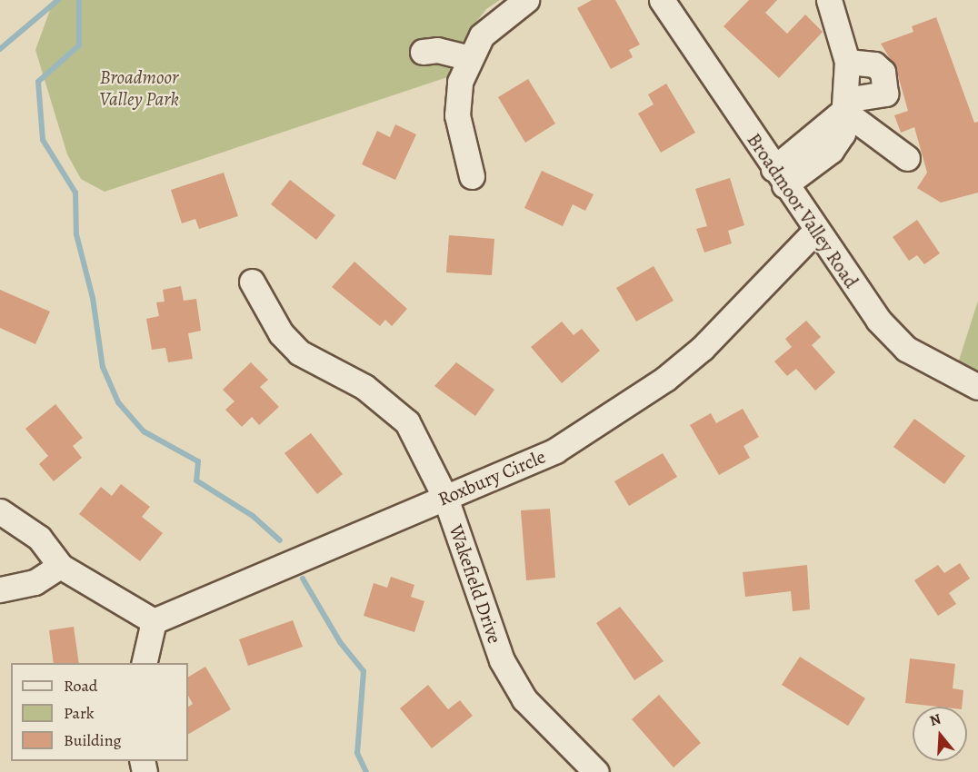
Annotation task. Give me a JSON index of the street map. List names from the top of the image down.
{
  "streets": {
    "street": ["Broadmoor Valley Road", "Roxbury Circle", "Wakefield Drive"]
  },
  "crossings": [
    ["Broadmoor Valley Road", "Roxbury Circle"],
    ["Roxbury Circle", "Wakefield Drive"]
  ],
  "parks": ["Broadmoor Valley Park"],
  "legend": ["Road", "Park", "Building"],
  "north": "top"
}
